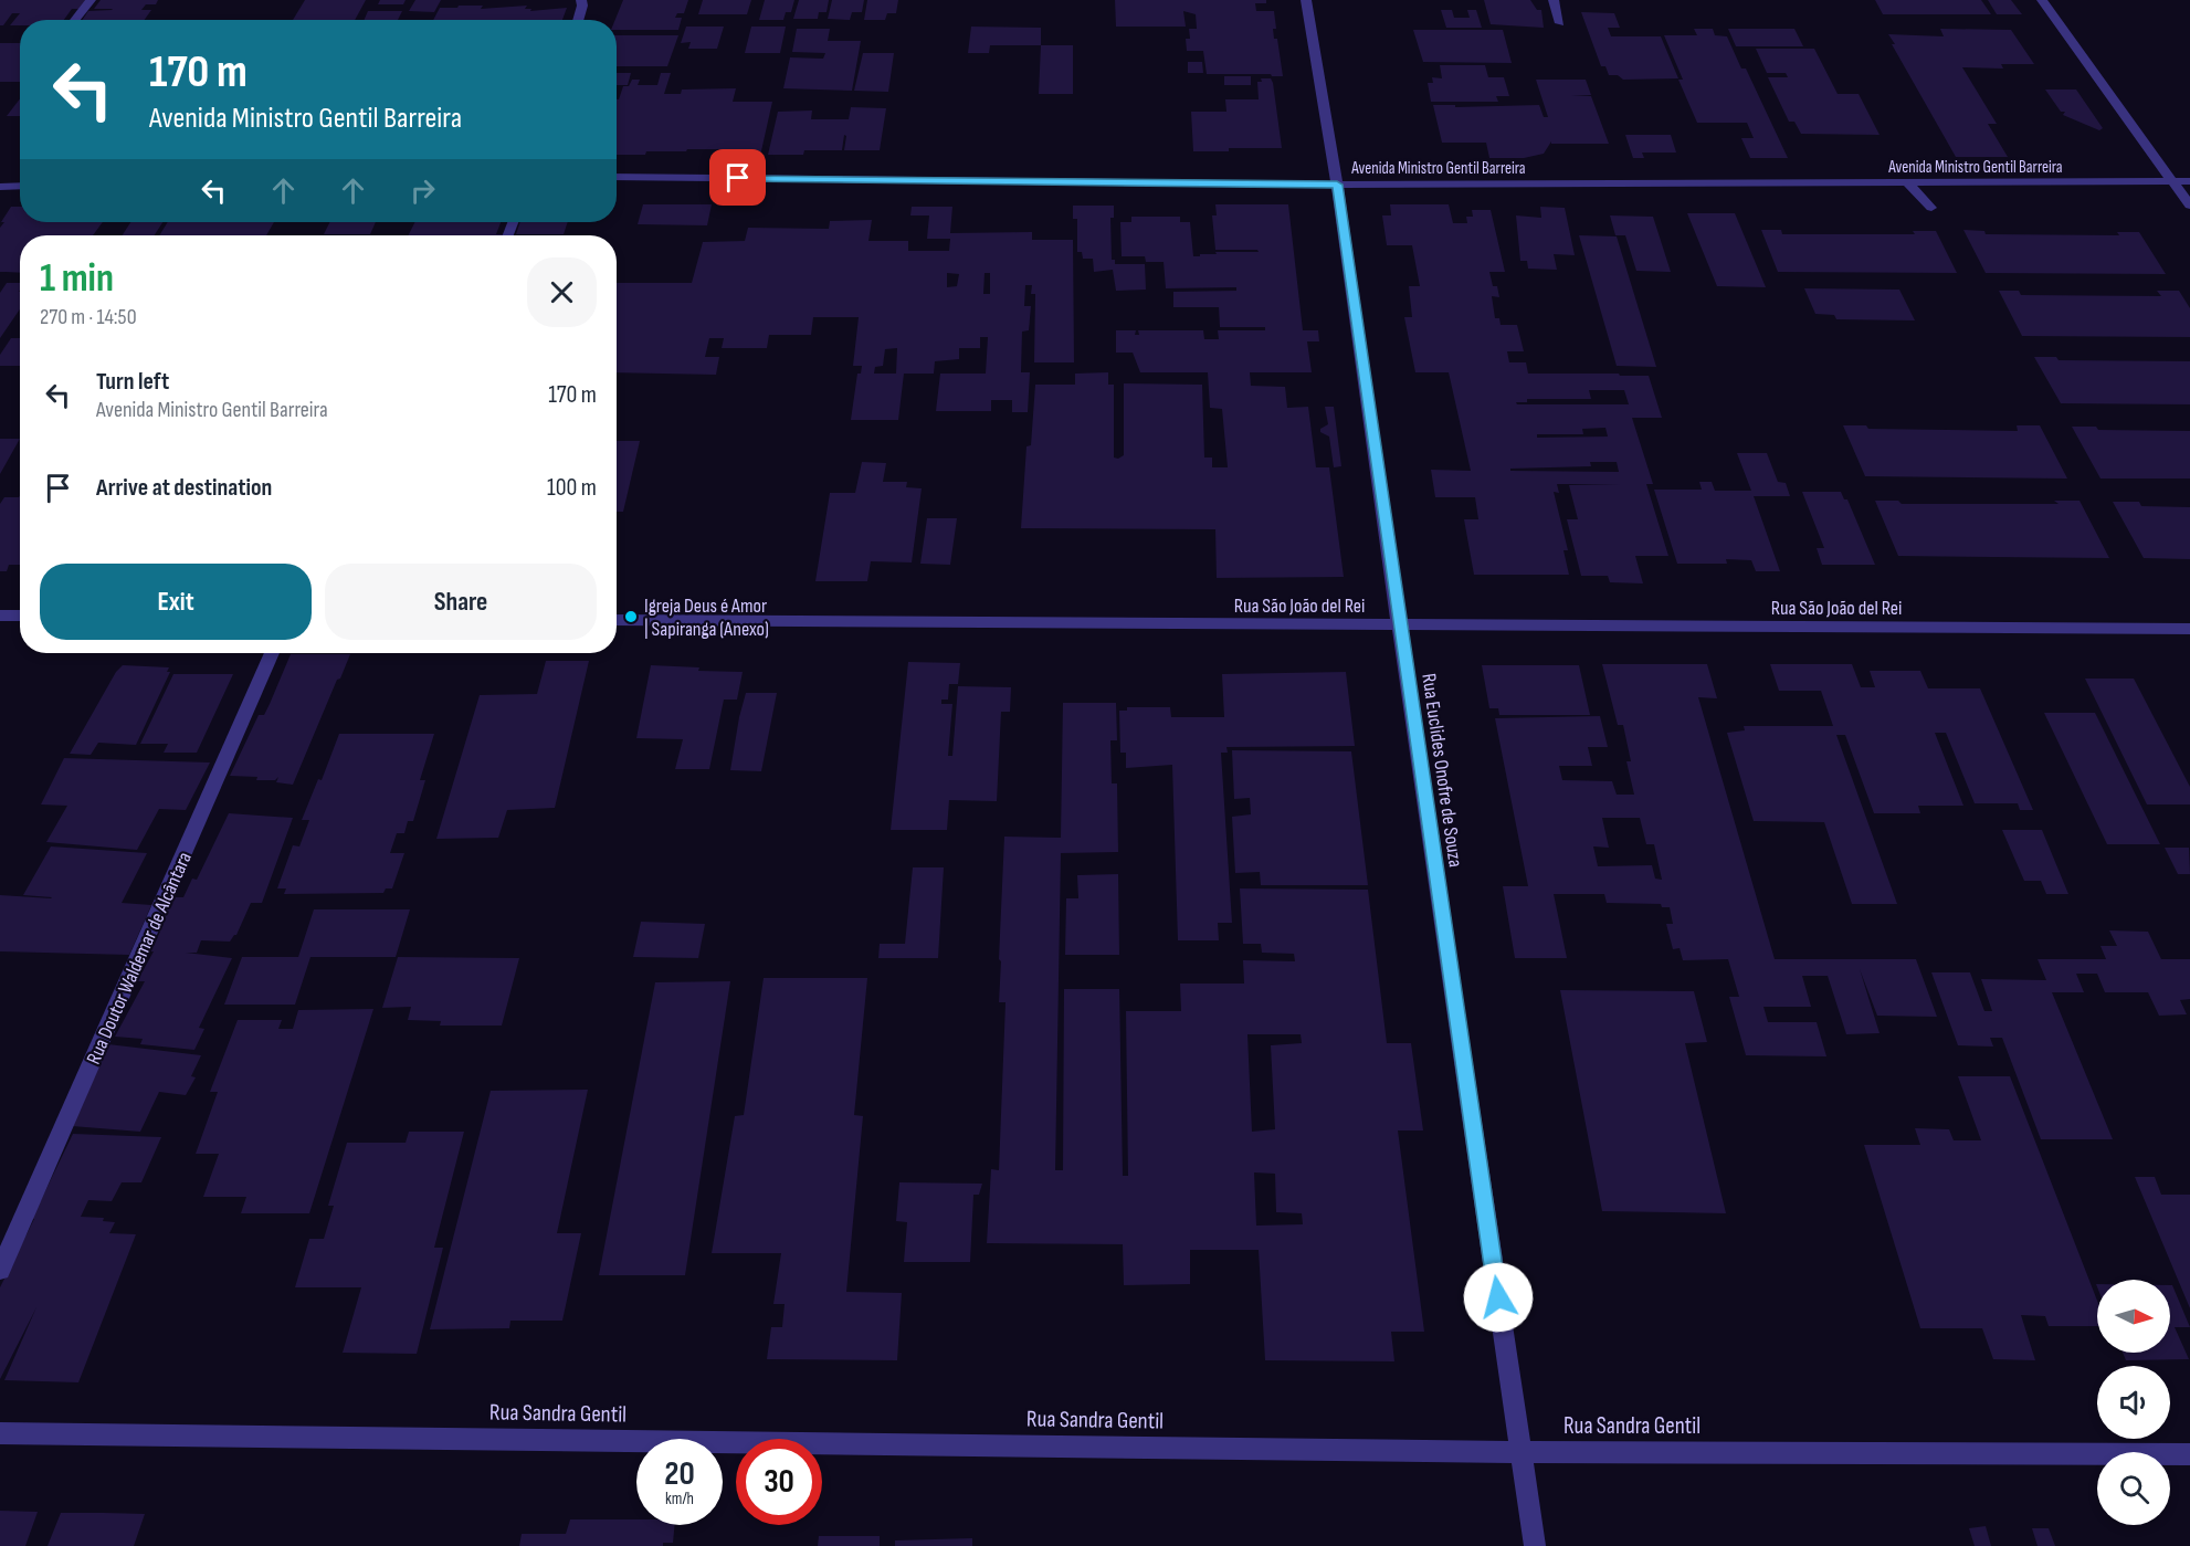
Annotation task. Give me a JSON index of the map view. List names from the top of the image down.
{
  "streets": {
    "street": [
      "Avenida Ministro Gentil Barreira",
      "Rua São João del Rei",
      "Rua Euclides Onofre de Souza",
      "Rua Doutor Waldemar de Alcântara",
      "Rua Sandra Gentil"
    ]
  },
  "crossings": [
    ["Avenida Ministro Gentil Barreira", "Rua Euclides Onofre de Souza"],
    ["Rua São João del Rei", "Rua Euclides Onofre de Souza"],
    ["Rua Euclides Onofre de Souza", "Rua Sandra Gentil"]
  ],
  "places": ["Igreja Deus é Amor | Sapiranga (Anexo)"],
  "north": "right",
  "page": {
    "turn": ["170 m", "Avenida Ministro Gentil Barreira"],
    "heading": ["1 min", "270 m · 14:50"],
    "list": [
      {
        "name": "Turn left",
        "note": "Avenida Ministro Gentil Barreira",
        "value": "170 m"
      },
      {
        "name": "Arrive at destination",
        "value": "100 m"
      }
    ],
    "buttons": ["Exit", "Share"],
    "speed": "20 km/h",
    "limit": "30"
  }
}
